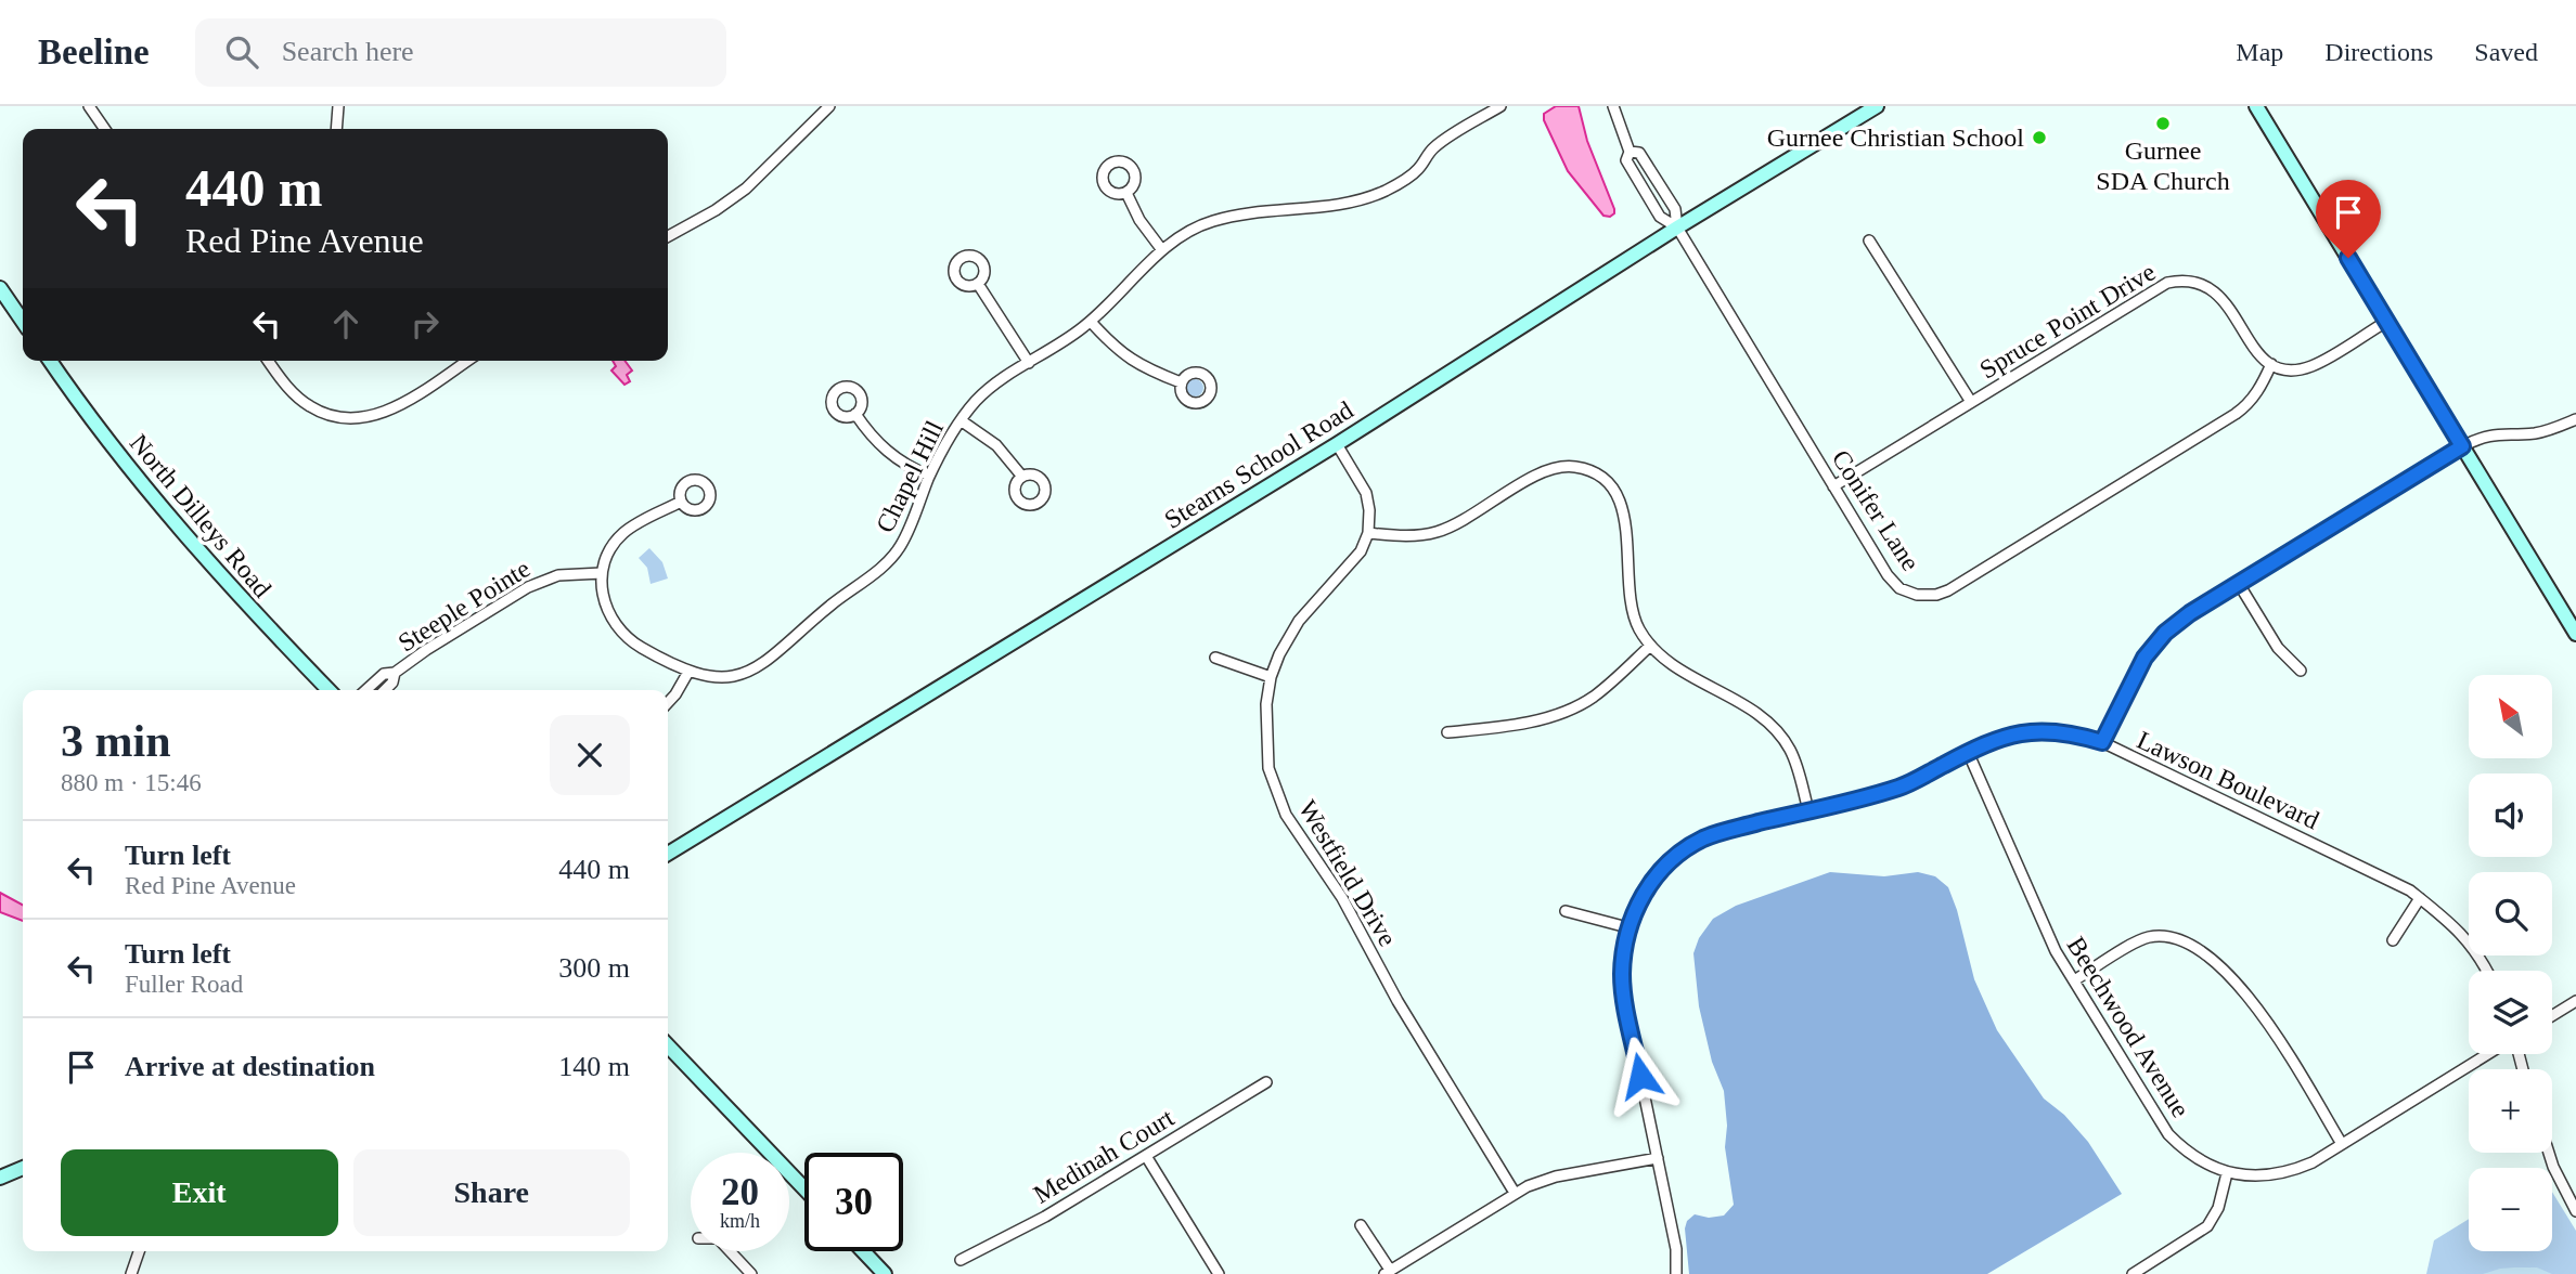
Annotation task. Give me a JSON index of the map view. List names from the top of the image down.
{
  "streets": {
    "main road": ["Stearns School Road", "North Dilleys Road"],
    "street": [
      "Spruce Point Drive",
      "Chapel Hill",
      "Conifer Lane",
      "Steeple Pointe",
      "Lawson Boulevard",
      "Westfield Drive",
      "Beechwood Avenue",
      "Medinah Court"
    ]
  },
  "crossings": [
    ["Spruce Point Drive", "Conifer Lane"],
    ["Stearns School Road", "Conifer Lane"],
    ["Chapel Hill", "Steeple Pointe"],
    ["Lawson Boulevard", "Beechwood Avenue"]
  ],
  "places": ["Gurnee SDA Church", "Gurnee Christian School"],
  "north": "top left",
  "page": {
    "header": "Beeline",
    "search": "Search here",
    "nav": ["Map", "Directions", "Saved"],
    "turn": ["440 m", "Red Pine Avenue"],
    "map_buttons": ["+", "−"],
    "heading": ["3 min", "880 m · 15:46"],
    "list": [
      {
        "name": "Turn left",
        "note": "Red Pine Avenue",
        "value": "440 m"
      },
      {
        "name": "Turn left",
        "note": "Fuller Road",
        "value": "300 m"
      },
      {
        "name": "Arrive at destination",
        "value": "140 m"
      }
    ],
    "buttons": ["Exit", "Share"],
    "speed": "20 km/h",
    "limit": "30"
  }
}
